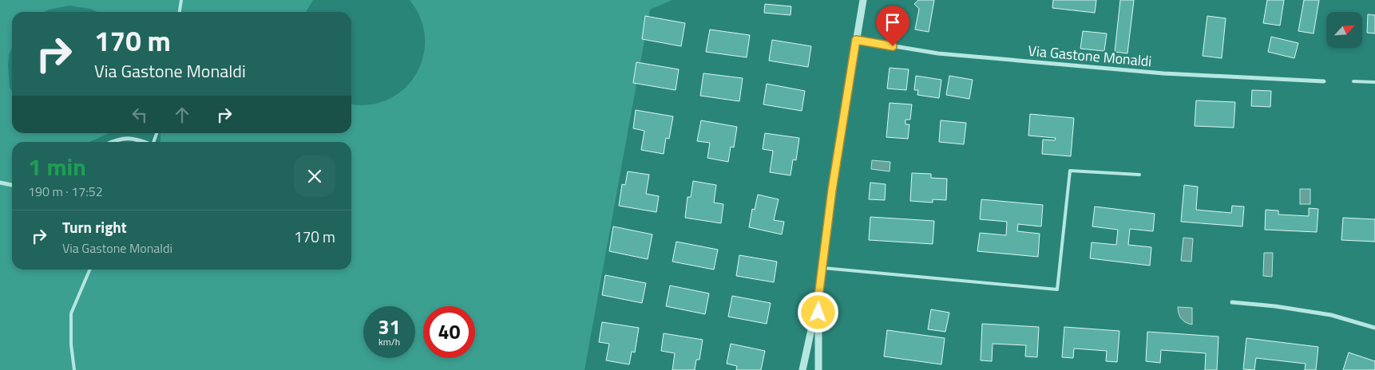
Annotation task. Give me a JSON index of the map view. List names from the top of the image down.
{
  "streets": {
    "street": ["Via Gastone Monaldi"]
  },
  "north": "top right",
  "page": {
    "turn": ["170 m", "Via Gastone Monaldi"],
    "heading": ["1 min", "190 m · 17:52"],
    "list": [
      {
        "name": "Turn right",
        "note": "Via Gastone Monaldi",
        "value": "170 m"
      }
    ],
    "speed": "31 km/h",
    "limit": "40"
  }
}
